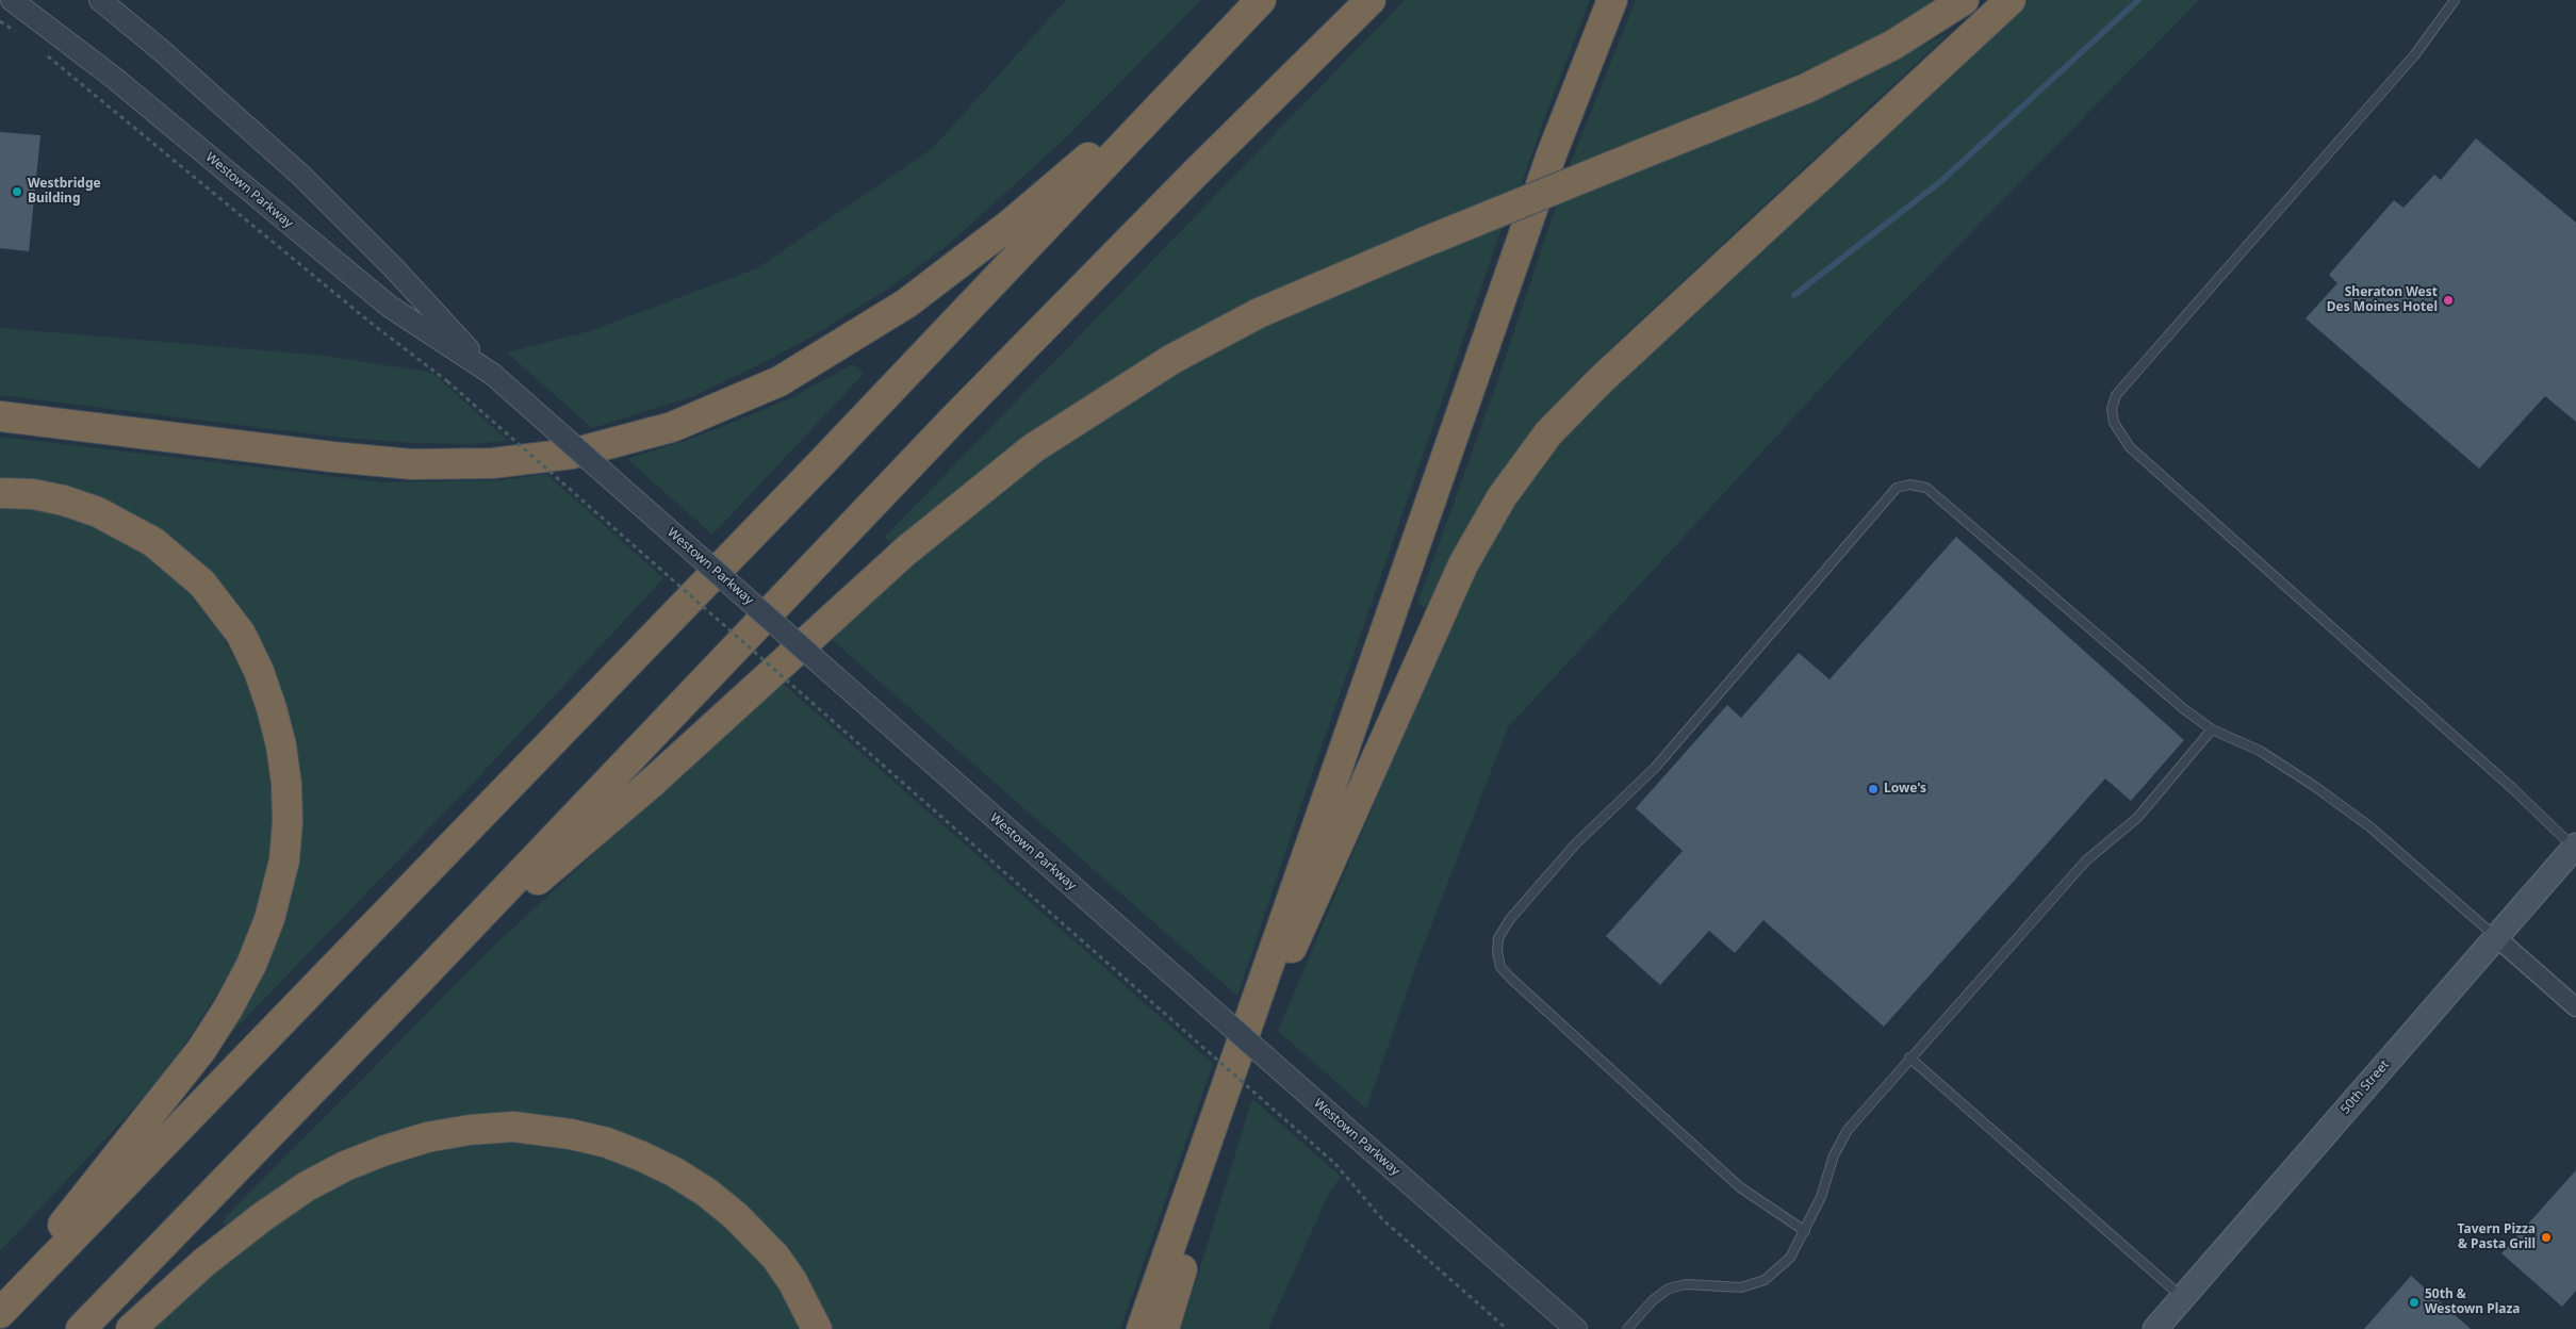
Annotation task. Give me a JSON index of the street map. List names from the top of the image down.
{
  "streets": {
    "main road": ["50th Street"],
    "street": ["Westown Parkway"]
  },
  "places": [
    "Westbridge Building",
    "Sheraton West Des Moines Hotel",
    "Lowe's",
    "Tavern Pizza & Pasta Grill",
    "50th & Westown Plaza"
  ]
}
